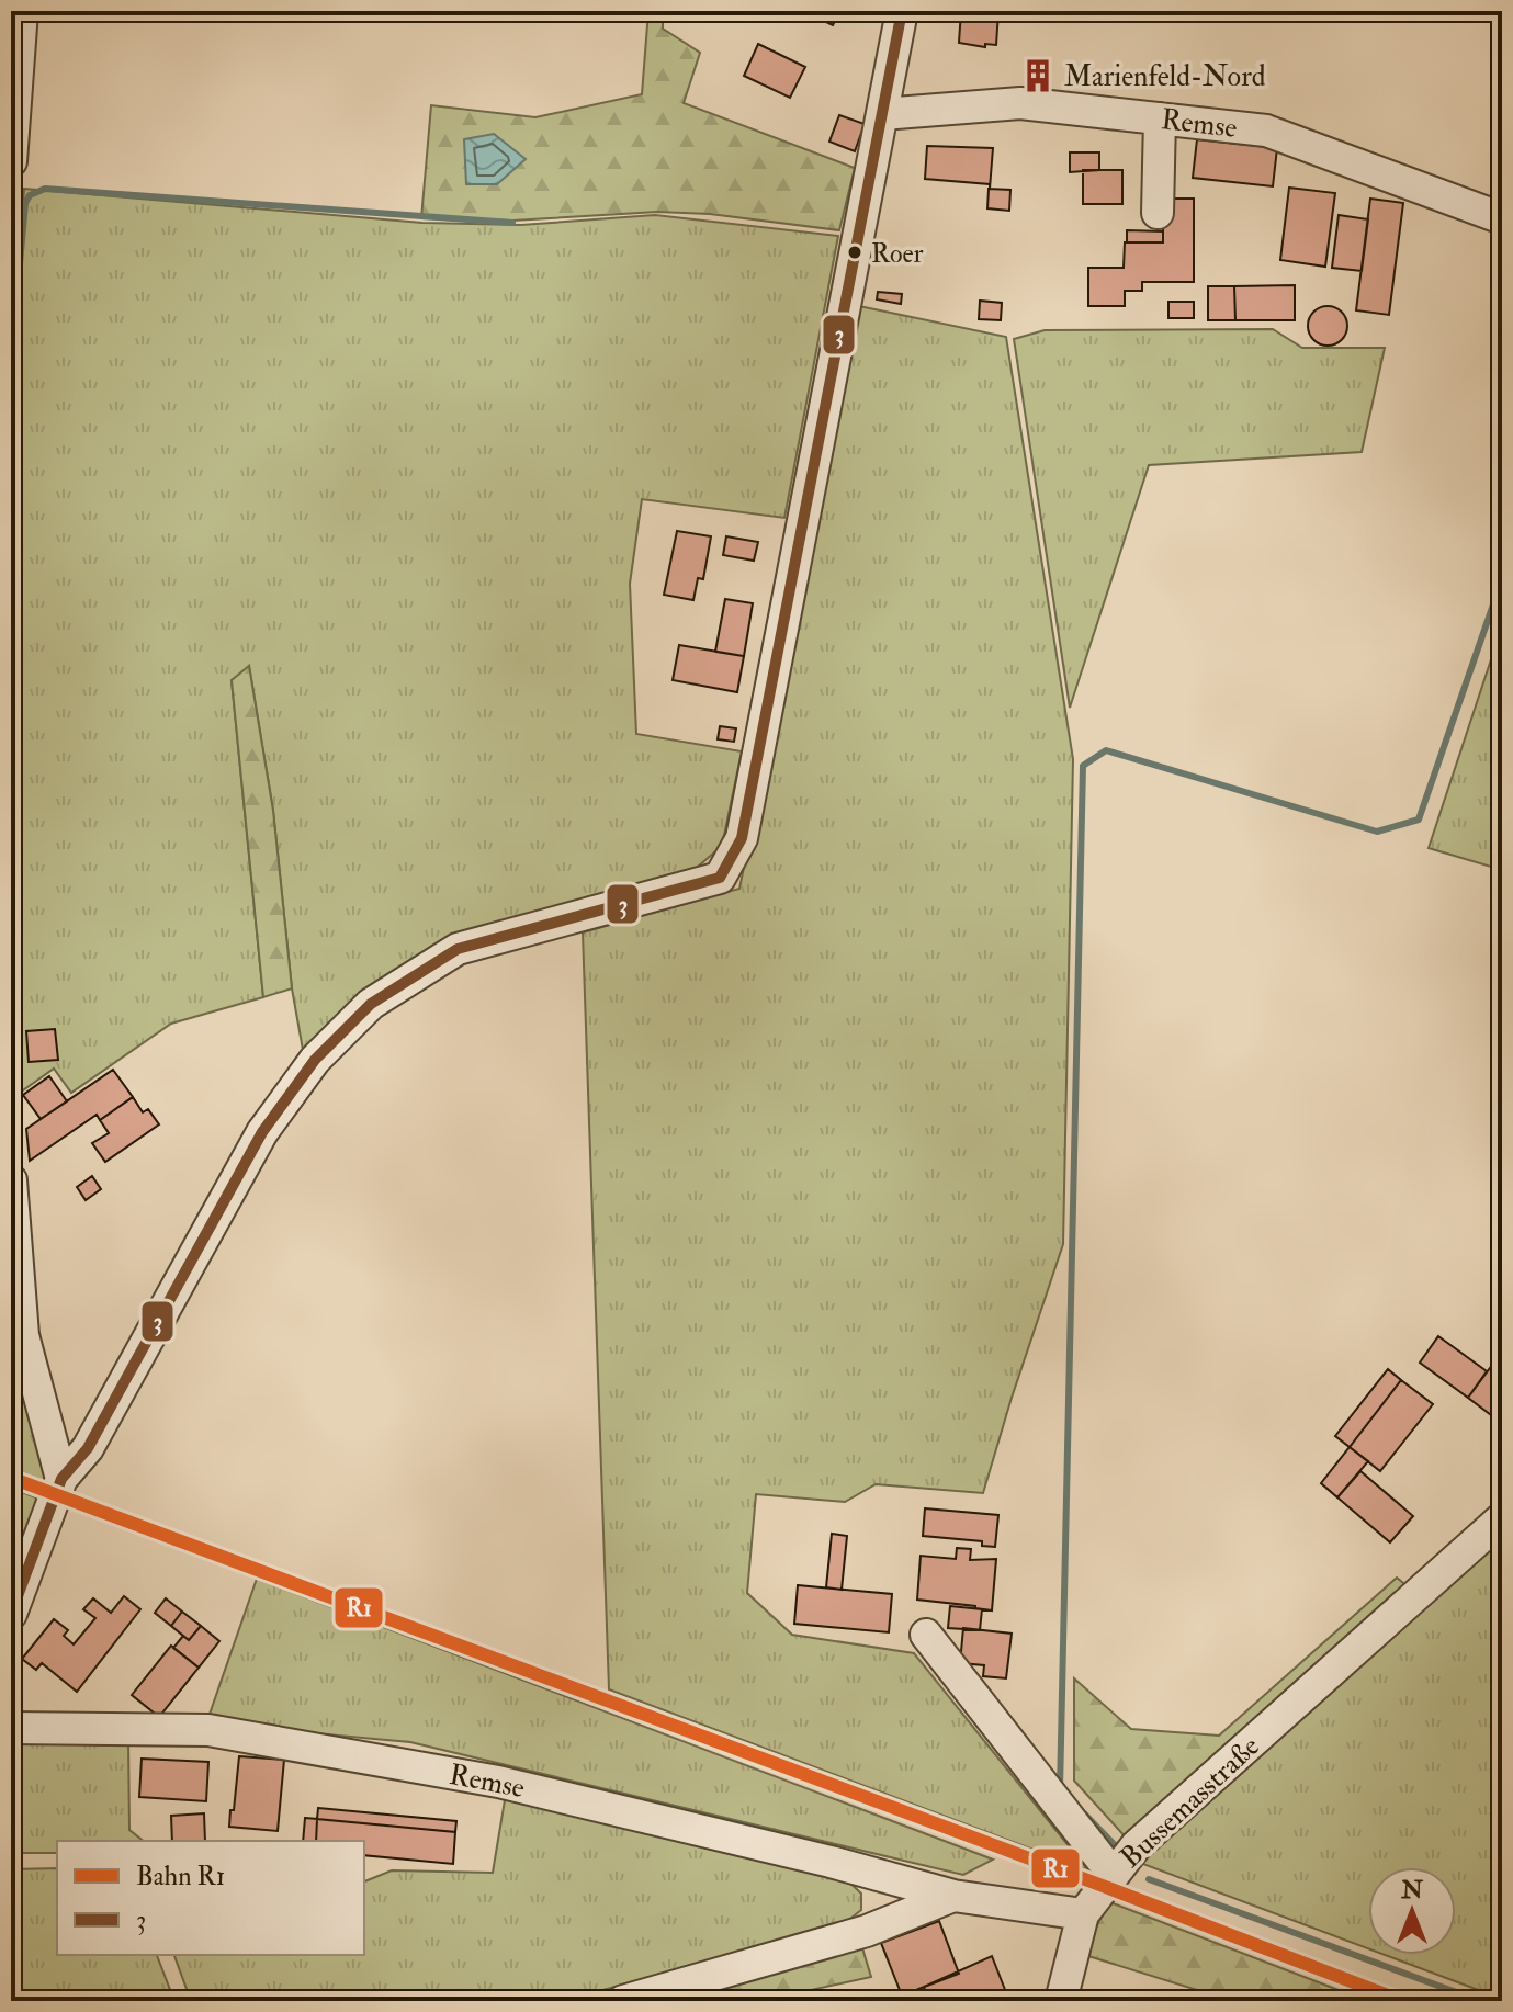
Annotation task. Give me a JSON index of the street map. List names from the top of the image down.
{
  "streets": {
    "street": ["Remse", "Bussemasstraße"]
  },
  "places": {
    "building": ["Marienfeld-Nord"],
    "other": ["Roer"]
  },
  "lines": ["transit line 3", "rail line R1"],
  "legend": ["Bahn R1", "3"],
  "north": "top"
}
